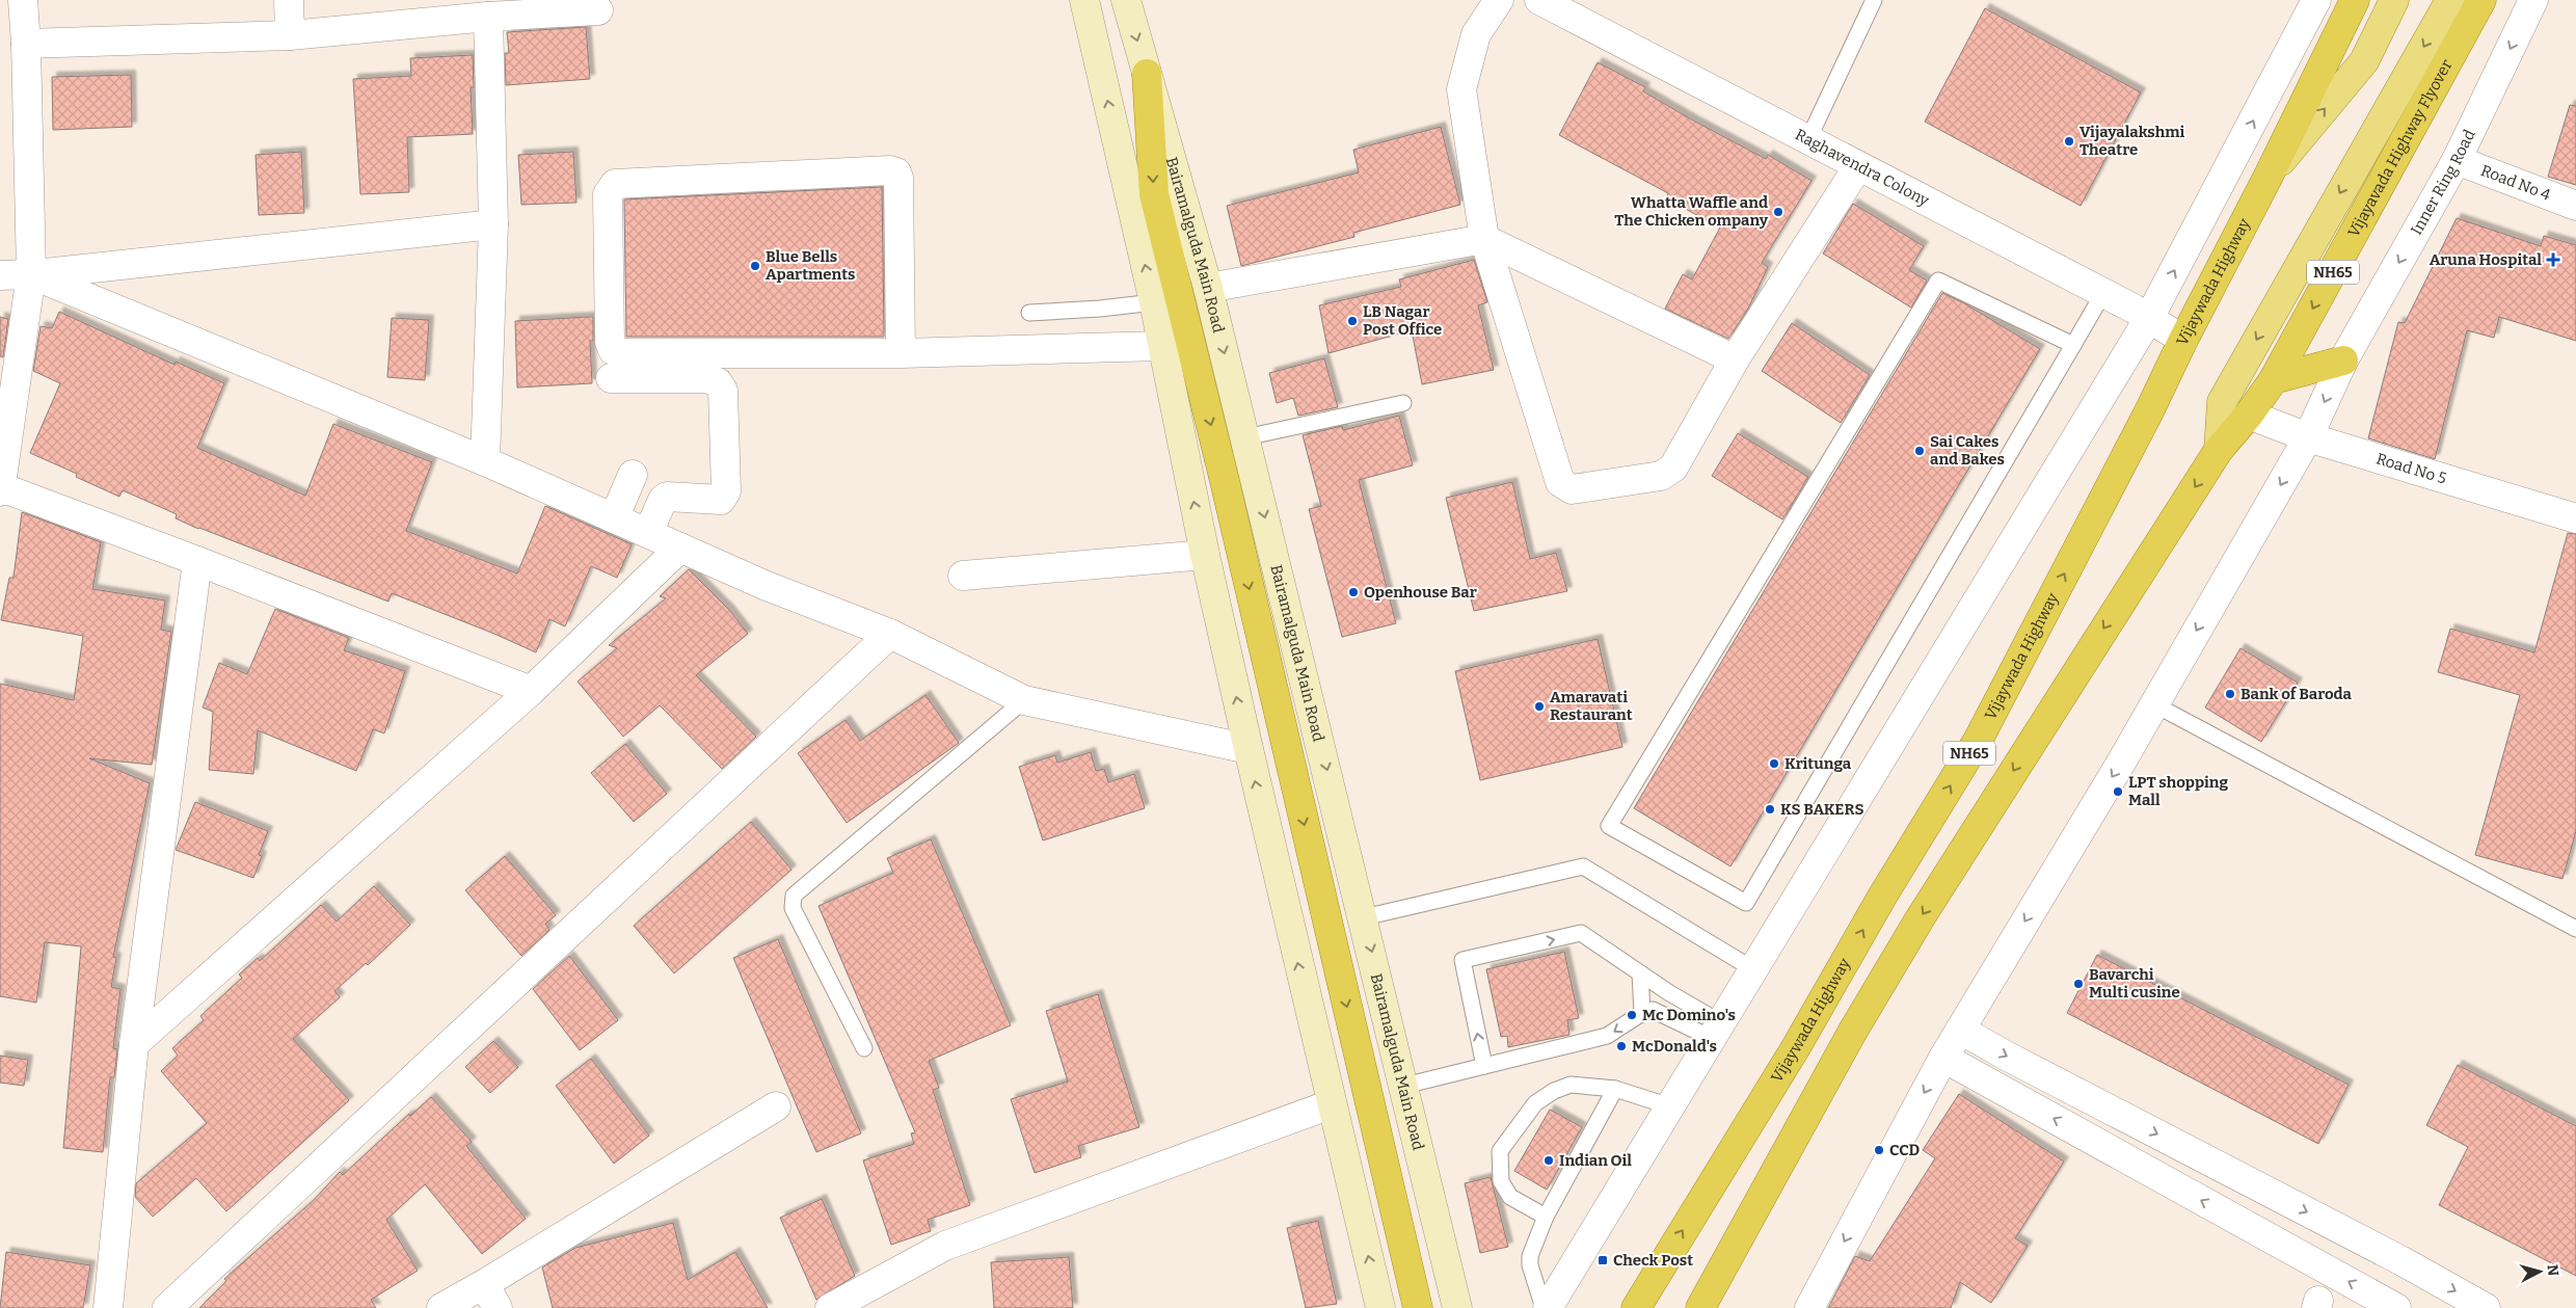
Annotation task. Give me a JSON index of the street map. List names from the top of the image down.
{
  "streets": {
    "highway": ["Vijayavada Highway Flyover", "NH65", "Vijaywada Highway"],
    "main road": ["Bairamalguda Main Road"],
    "street": [
      "Raghavendra Colony",
      "Inner Ring Road",
      "Road No 4",
      "Road No 5"
    ]
  },
  "crossings": [
    ["Vijayavada Highway Flyover", "NH65"],
    ["Raghavendra Colony", "Vijaywada Highway"],
    ["Inner Ring Road", "Road No 4"],
    ["Inner Ring Road", "Road No 5"],
    ["NH65", "Vijaywada Highway"],
    ["NH65", "Road No 5"]
  ],
  "one_way": ["Vijaywada Highway"],
  "places": {
    "other": [
      "Vijayalakshmi Theatre",
      "Whatta Waffle and The Chicken ompany",
      "Blue Bells Apartments",
      "LB Nagar Post Office",
      "Sai Cakes and Bakes",
      "Openhouse Bar",
      "Bank of Baroda",
      "Amaravati Restaurant",
      "Kritunga",
      "LPT shopping Mall",
      "KS BAKERS",
      "Bavarchi Multi cusine",
      "Mc Domino's",
      "McDonald's",
      "CCD",
      "Indian Oil"
    ],
    "health": ["Aruna Hospital"],
    "transit": ["Check Post"]
  },
  "north": "right"
}
